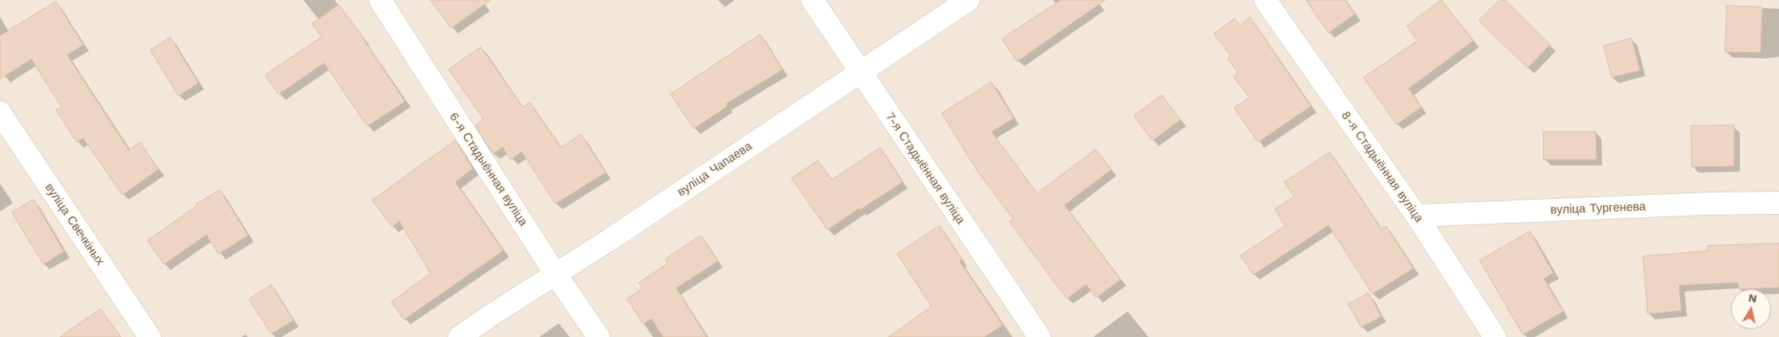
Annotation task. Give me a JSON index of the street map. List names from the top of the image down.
{
  "streets": {
    "street": [
      "8-я Стадыённая вуліца",
      "7-я Стадыённая вуліца",
      "6-я Стадыённая вуліца",
      "вуліца Чапаева",
      "вуліца Тургенева",
      "вуліца Свечкіных"
    ]
  },
  "crossings": [
    ["8-я Стадыённая вуліца", "вуліца Тургенева"],
    ["7-я Стадыённая вуліца", "вуліца Чапаева"],
    ["6-я Стадыённая вуліца", "вуліца Чапаева"]
  ],
  "north": "top"
}
